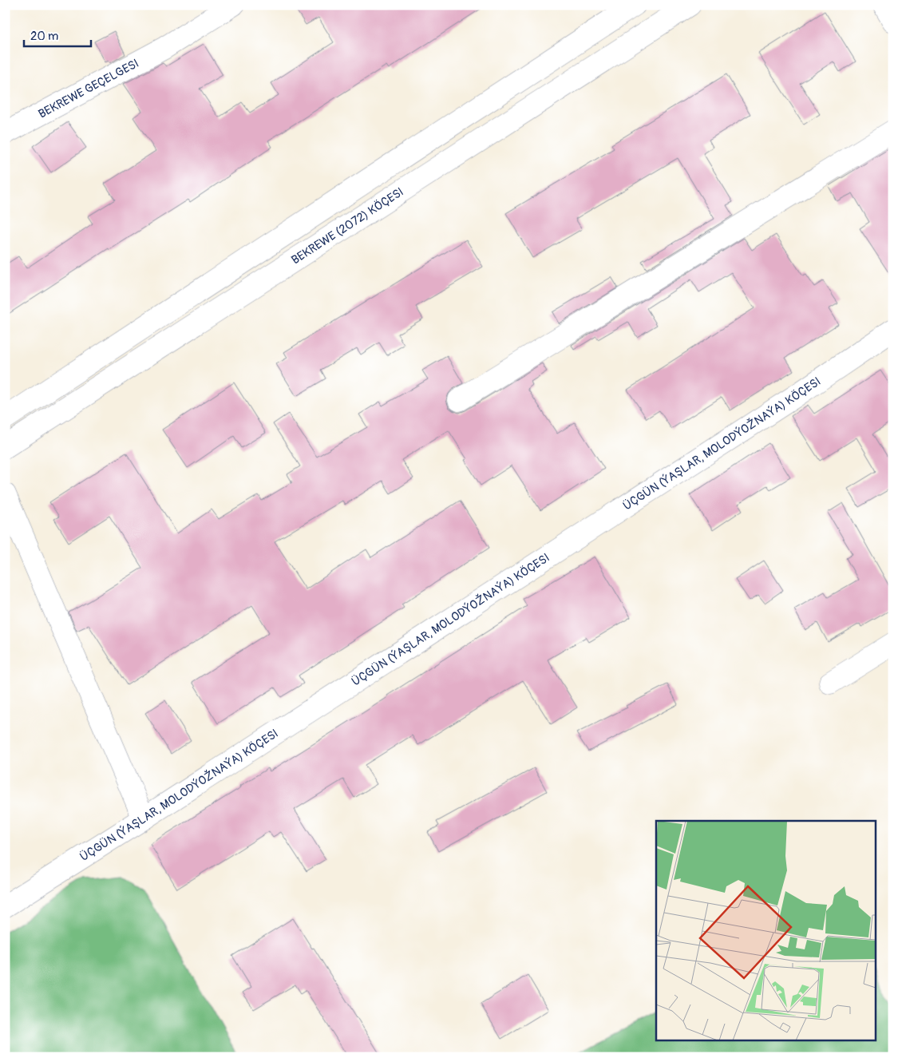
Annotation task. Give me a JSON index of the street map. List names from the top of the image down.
{
  "streets": {
    "street": ["BEKREWE GEÇELGESI", "BEKREWE (2072) KÖÇESI", "ÜÇGÜN (ÝAŞLAR, MOLODÝOŽNAÝA) KÖÇESI"]
  },
  "scale_bar": "20 m"
}
